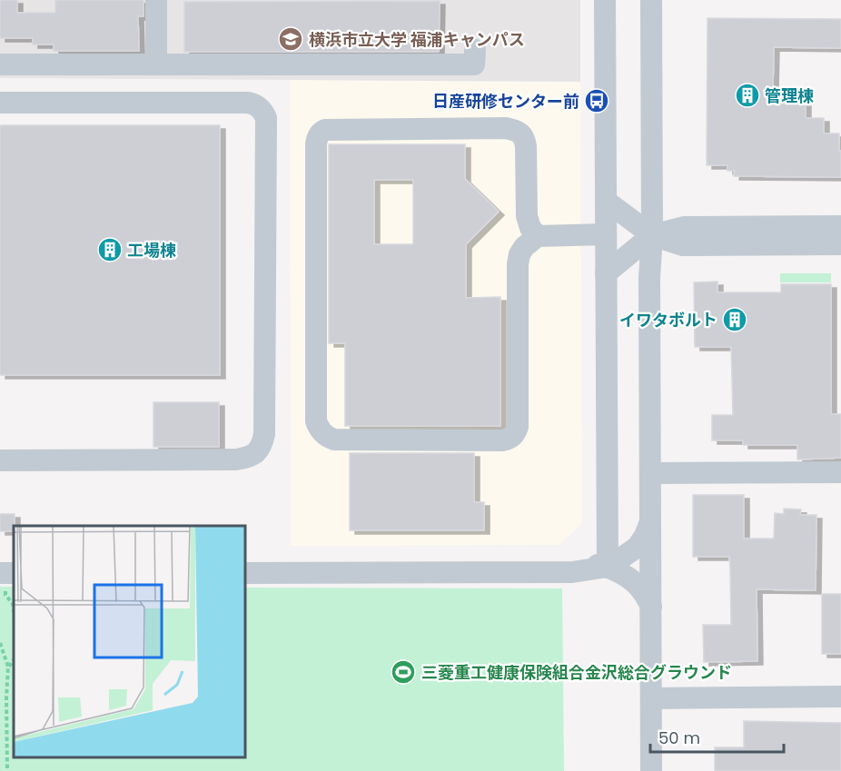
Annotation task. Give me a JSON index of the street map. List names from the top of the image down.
{
  "places": {
    "school or university": ["横浜市立大学 福浦キャンパス"],
    "building": ["管理棟", "工場棟", "イワタボルト"],
    "bus stop": ["日産研修センター前"],
    "sports": ["三菱重工健康保険組合金沢総合グラウンド"]
  },
  "scale_bar": "50 m"
}
